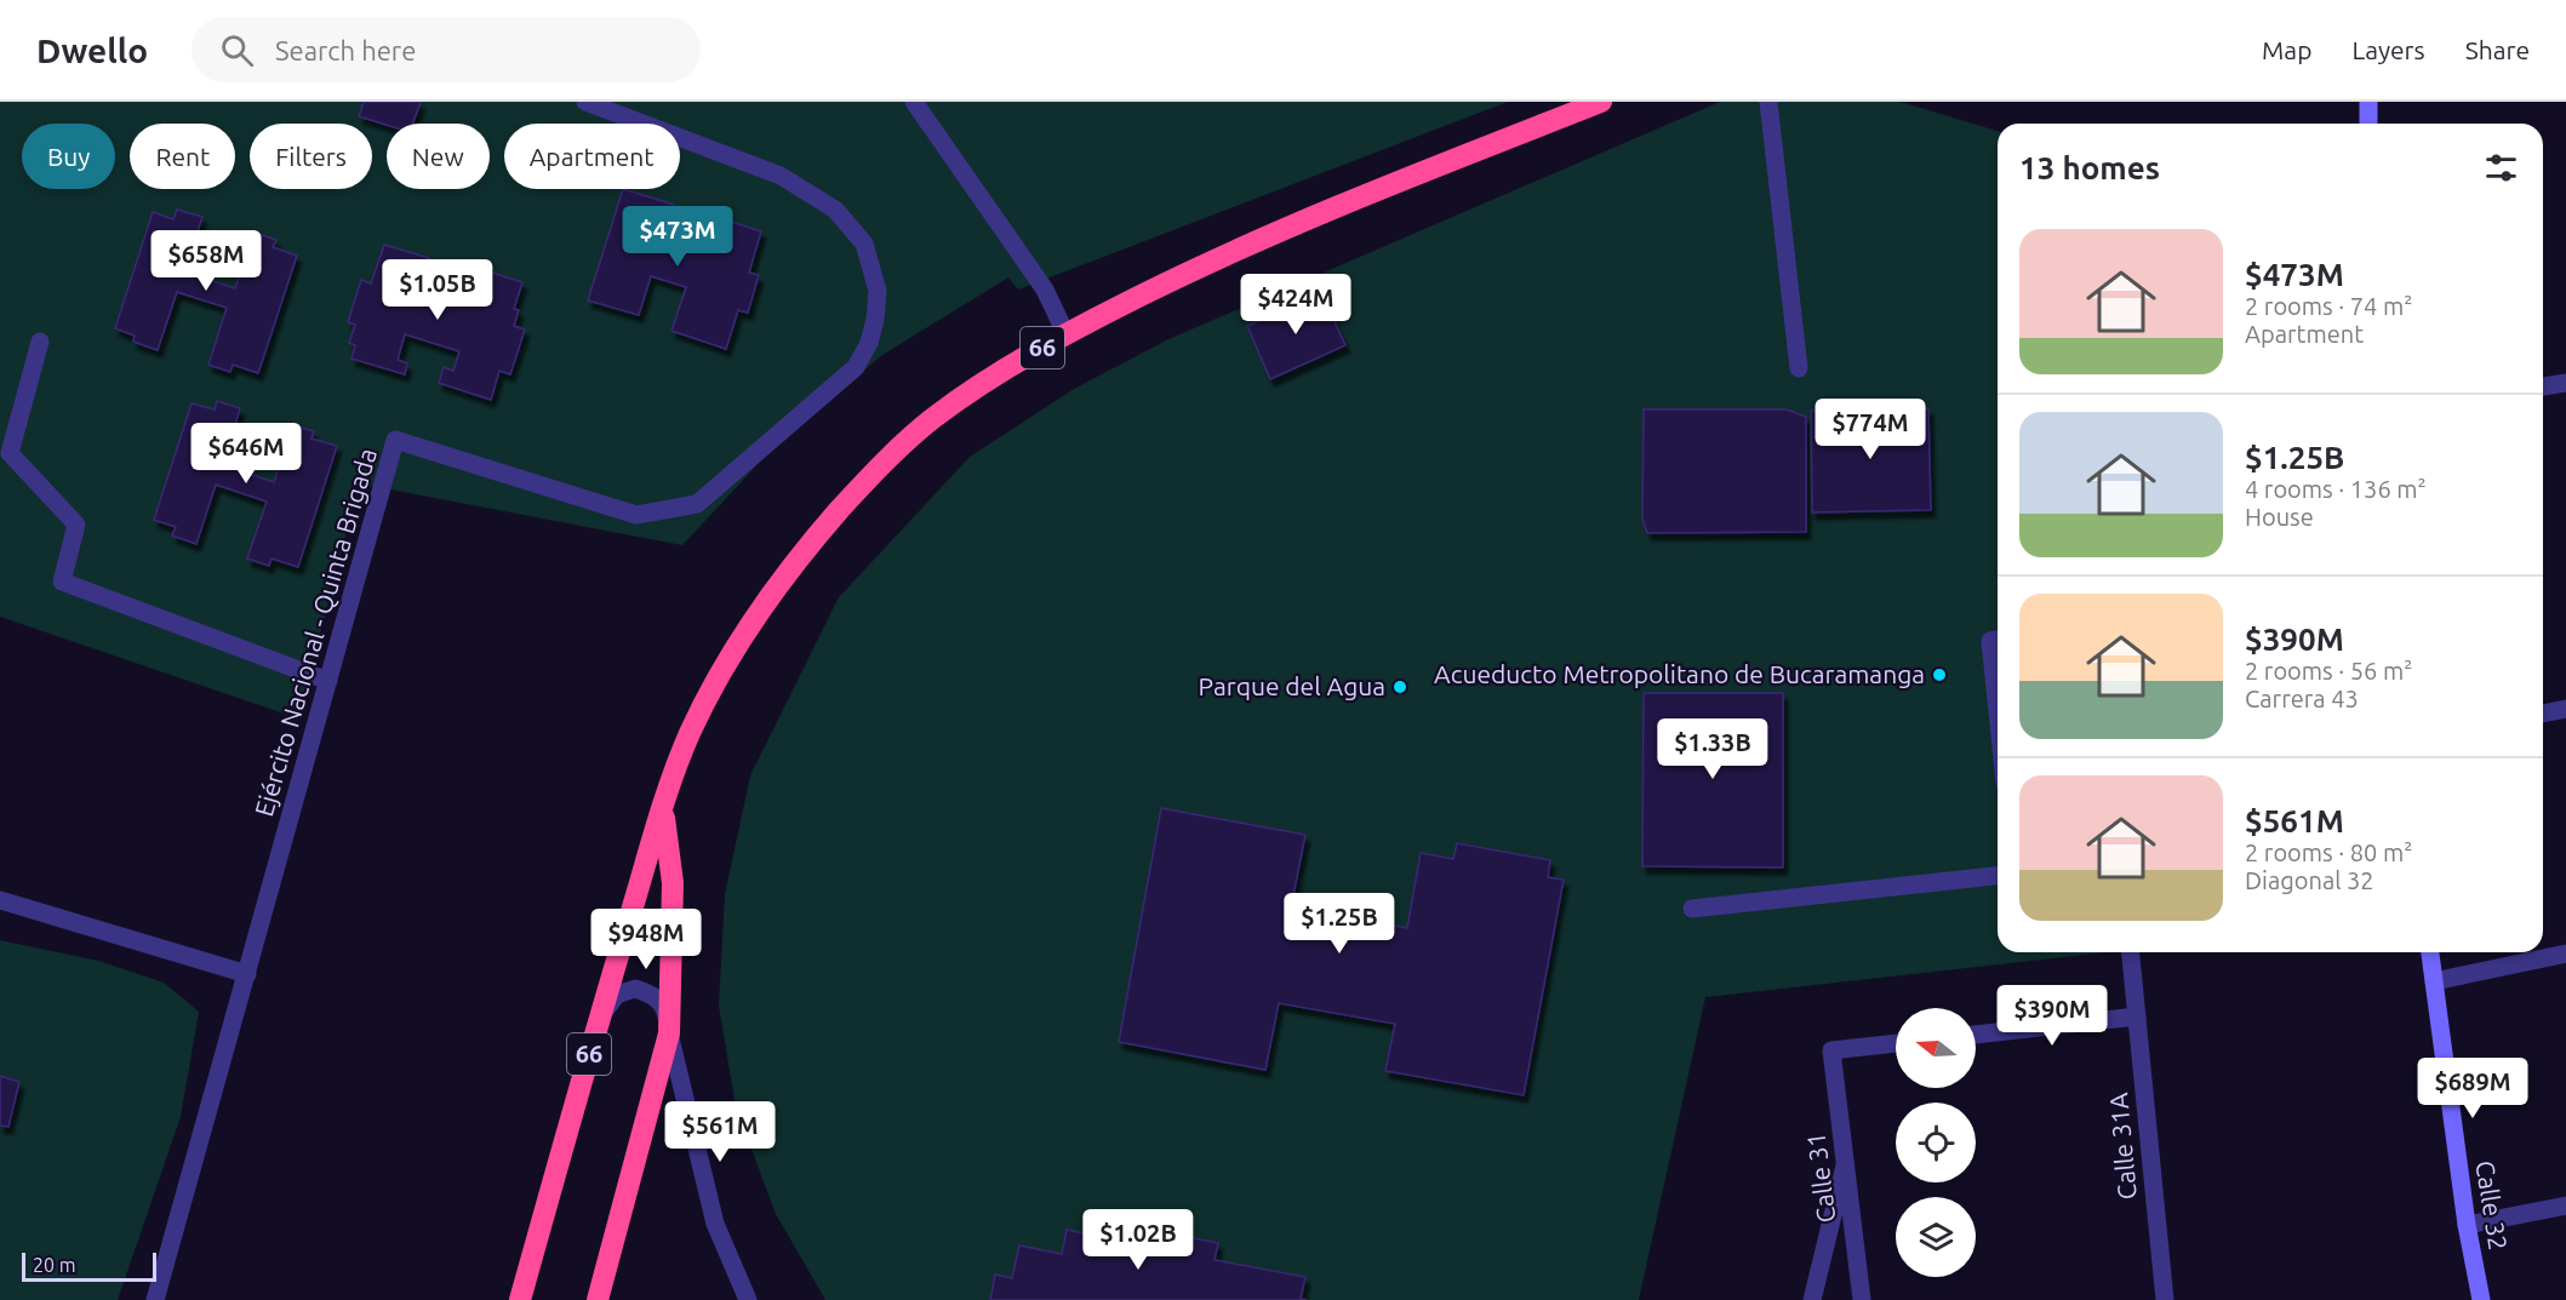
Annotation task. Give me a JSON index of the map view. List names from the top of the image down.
{
  "streets": {
    "highway": ["66"],
    "street": [
      "Ejército Nacional - Quinta Brigada",
      "Calle 31A",
      "Calle 31",
      "Calle 32"
    ]
  },
  "places": ["Acueducto Metropolitano de Bucaramanga", "Parque del Agua"],
  "scale_bar": "20 m",
  "north": "left",
  "page": {
    "header": "Dwello",
    "search": "Search here",
    "nav": ["Map", "Layers", "Share"],
    "chip": [
      "Buy",
      "Rent",
      "Filters",
      "New",
      "Apartment"
    ],
    "heading": "13 homes",
    "price": [
      "$473M",
      "$658M",
      "$1.05B",
      "$424M",
      "$774M",
      "$646M",
      "$1.33B",
      "$1.25B",
      "$948M",
      "$390M",
      "$689M",
      "$561M",
      "$1.02B"
    ],
    "list": [
      {
        "name": "$473M",
        "note": "2 rooms · 74 m² · Apartment"
      },
      {
        "name": "$1.25B",
        "note": "4 rooms · 136 m² · House"
      },
      {
        "name": "$390M",
        "note": "2 rooms · 56 m² · Carrera 43"
      },
      {
        "name": "$561M",
        "note": "2 rooms · 80 m² · Diagonal 32"
      }
    ],
    "scale": "20 m"
  }
}
